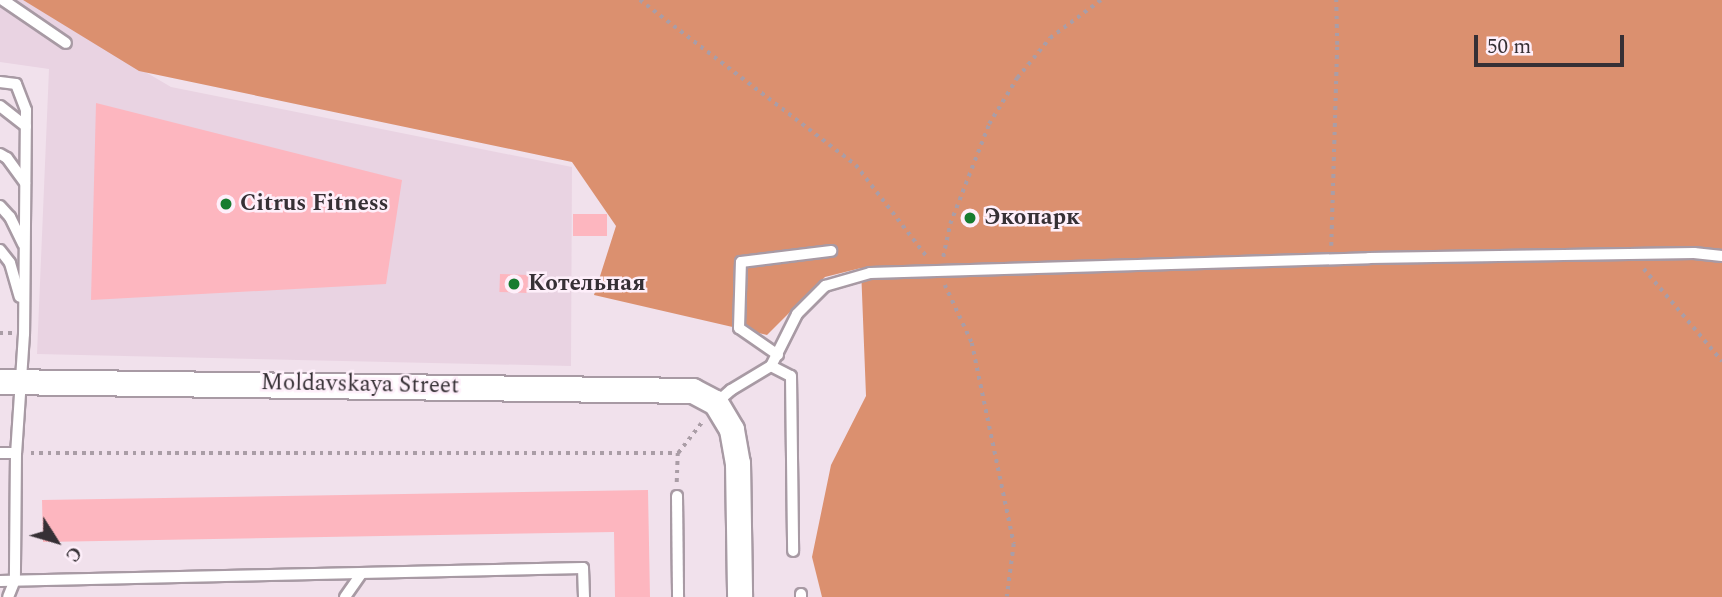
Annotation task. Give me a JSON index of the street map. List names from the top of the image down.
{
  "streets": {
    "street": ["Moldavskaya Street"]
  },
  "places": ["Citrus Fitness", "Экопарк", "Котельная"],
  "scale_bar": "50 m",
  "north": "bottom right"
}
